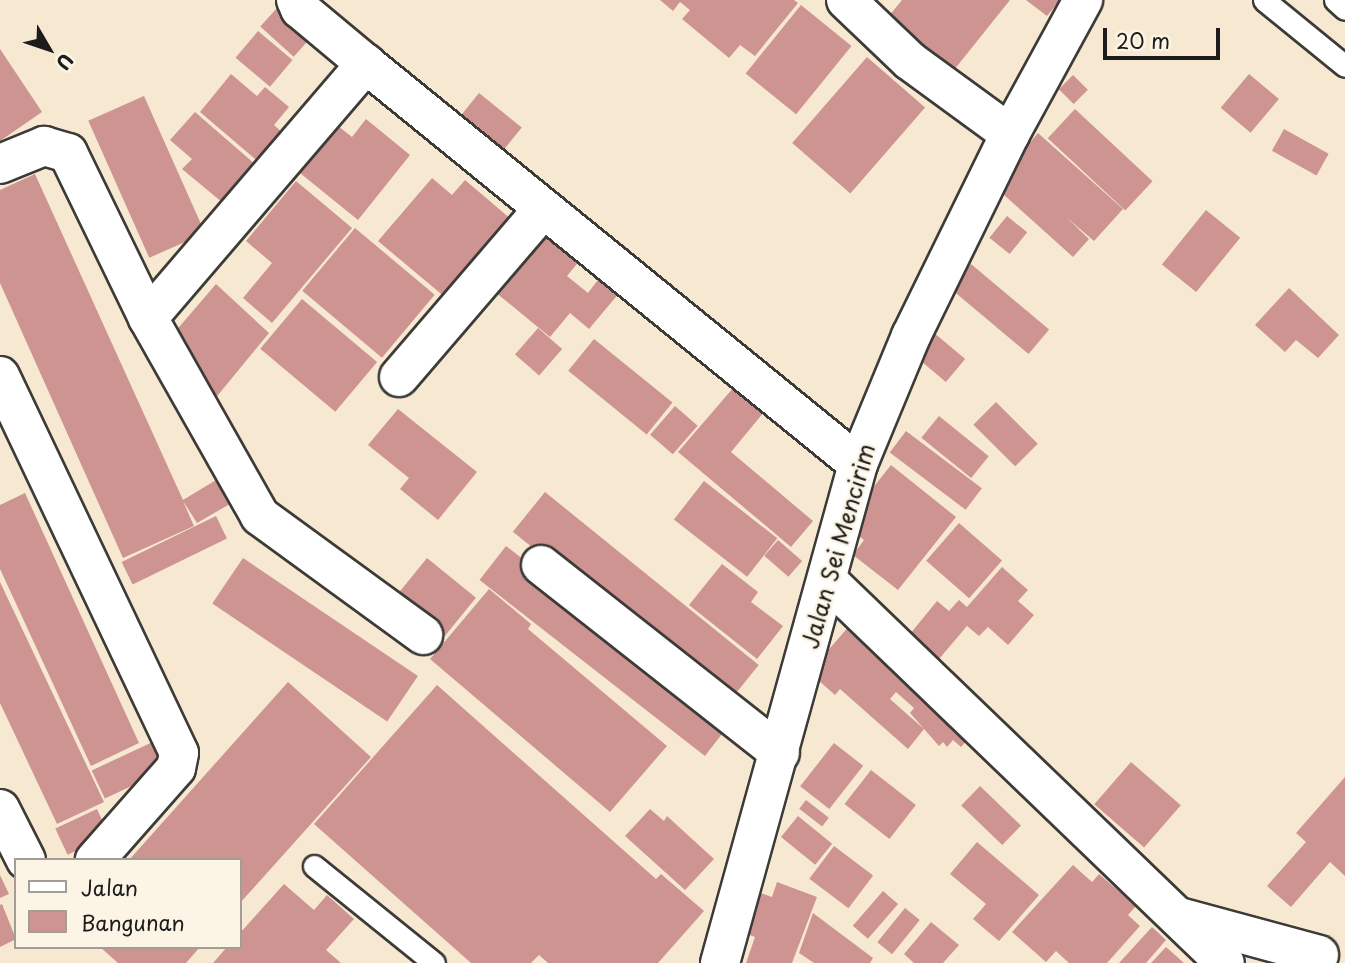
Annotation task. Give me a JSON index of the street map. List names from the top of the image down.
{
  "streets": {
    "street": ["Jalan Sei Mencirim"]
  },
  "legend": ["Jalan", "Bangunan"],
  "scale_bar": "20 m",
  "north": "bottom right"
}
